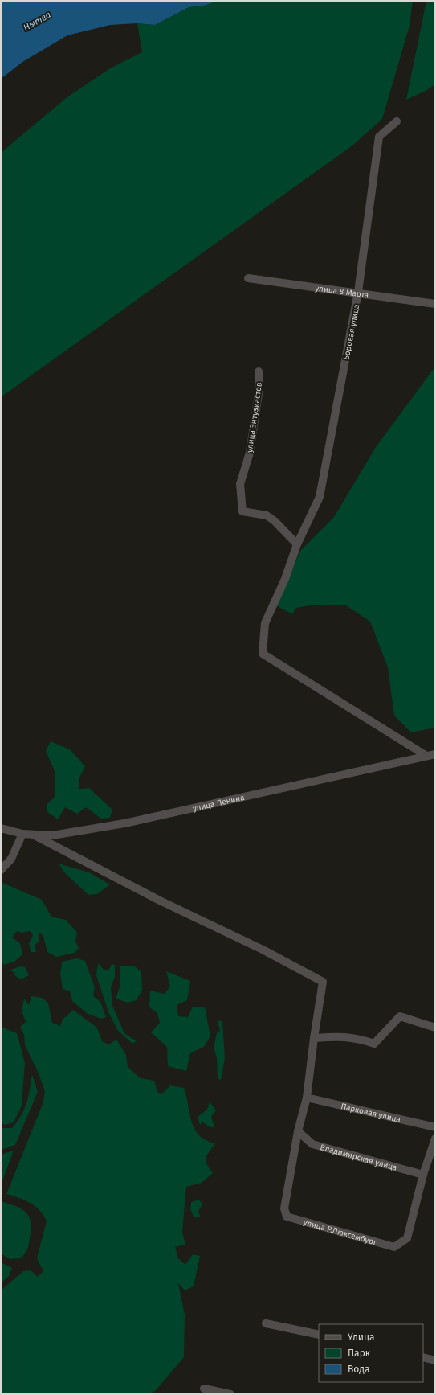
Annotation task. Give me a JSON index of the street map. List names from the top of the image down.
{
  "streets": {
    "street": [
      "улица 8 Марта",
      "Боровая улица",
      "улица Энтузиастов",
      "улица Ленина",
      "Парковая улица",
      "Владимирская улица",
      "улица Р.Люксембург"
    ]
  },
  "crossings": [
    ["улица 8 Марта", "Боровая улица"],
    ["Боровая улица", "улица Энтузиастов"],
    ["Боровая улица", "улица Ленина"],
    ["Владимирская улица", "улица Р.Люксембург"]
  ],
  "water": ["Нытва"],
  "legend": ["Улица", "Парк", "Вода"]
}
